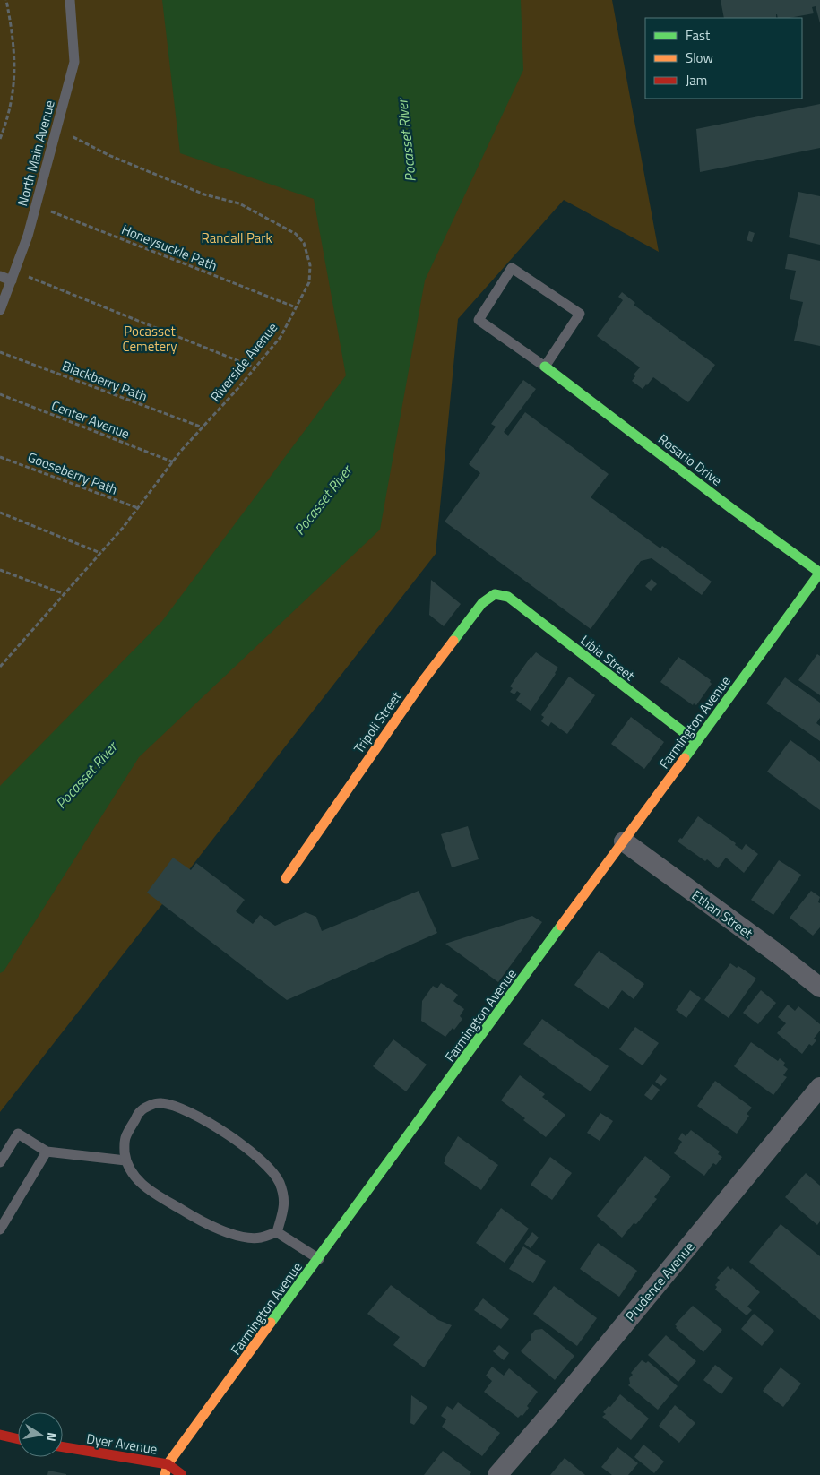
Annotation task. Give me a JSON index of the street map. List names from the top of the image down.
{
  "streets": {
    "street": [
      "Rosario Drive",
      "Libia Street",
      "Tripoli Street",
      "Farmington Avenue",
      "Ethan Street",
      "Prudence Avenue",
      "Dyer Avenue"
    ],
    "lane": ["North Main Avenue"],
    "path": [
      "Honeysuckle Path",
      "Riverside Avenue",
      "Blackberry Path",
      "Center Avenue",
      "Gooseberry Path"
    ]
  },
  "crossings": [
    ["North Main Avenue", "Honeysuckle Path"],
    ["North Main Avenue", "Riverside Avenue"],
    ["Honeysuckle Path", "Riverside Avenue"],
    ["Riverside Avenue", "Blackberry Path"],
    ["Riverside Avenue", "Center Avenue"],
    ["Riverside Avenue", "Gooseberry Path"],
    ["Rosario Drive", "Farmington Avenue"],
    ["Libia Street", "Tripoli Street"],
    ["Libia Street", "Farmington Avenue"],
    ["Farmington Avenue", "Ethan Street"],
    ["Farmington Avenue", "Dyer Avenue"]
  ],
  "water": ["Pocasset River"],
  "parks": ["Randall Park", "Pocasset Cemetery"],
  "legend": ["Fast", "Slow", "Jam"],
  "north": "right"
}
